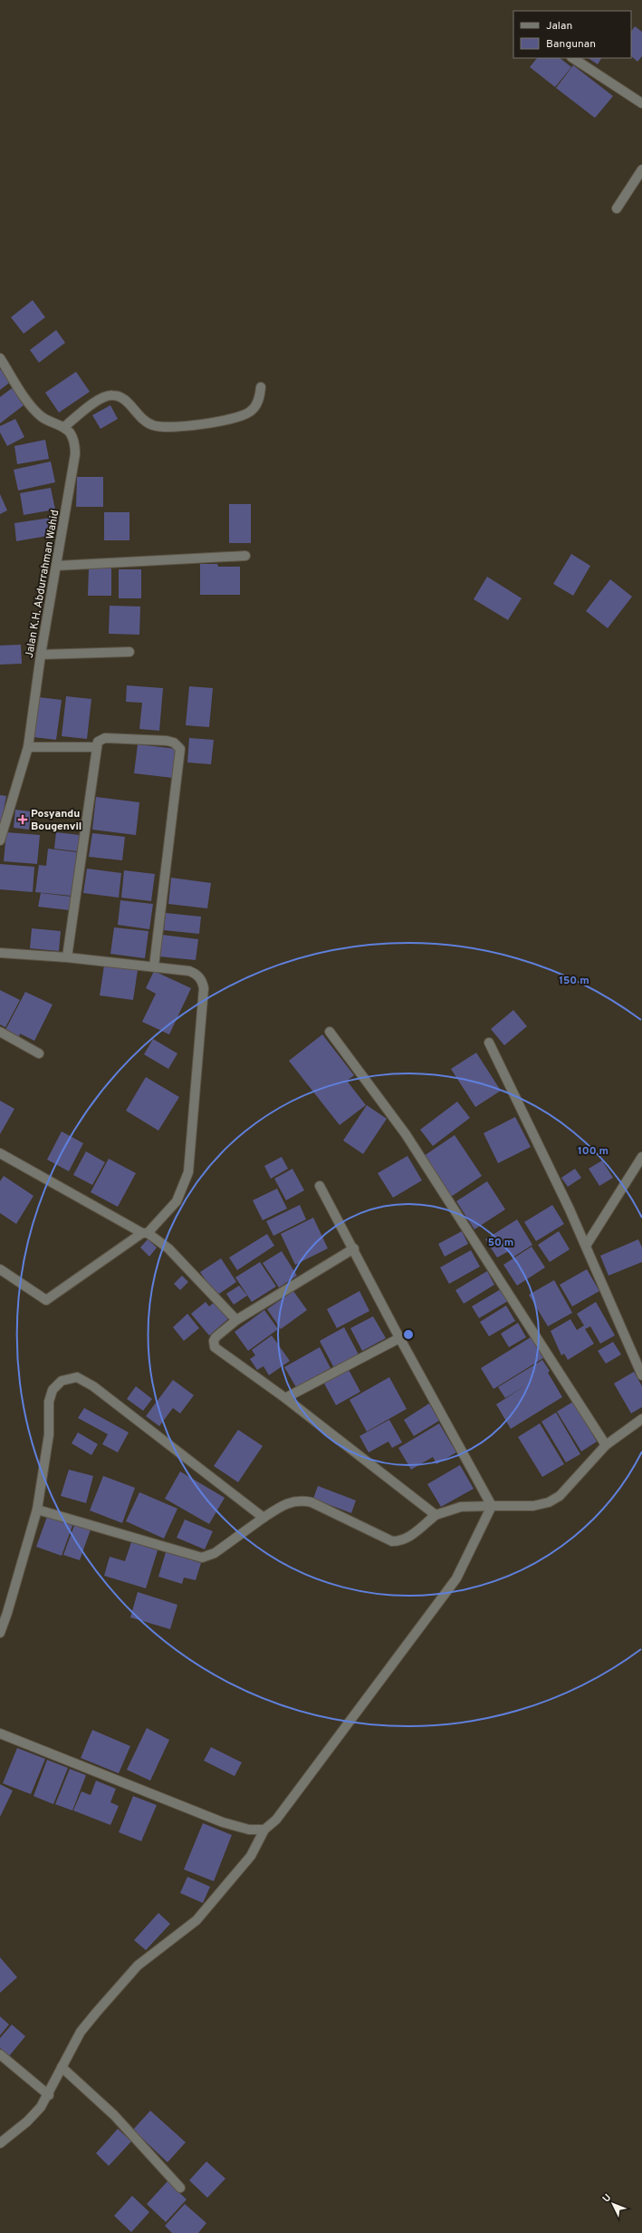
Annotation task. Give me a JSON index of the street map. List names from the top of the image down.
{
  "streets": {
    "street": ["Jalan K.H. Abdurrahman Wahid"]
  },
  "places": {
    "health": ["Posyandu Bougenvil"]
  },
  "legend": ["Jalan", "Bangunan"],
  "north": "top left",
  "rings": ["150 m", "100 m", "50 m"]
}
